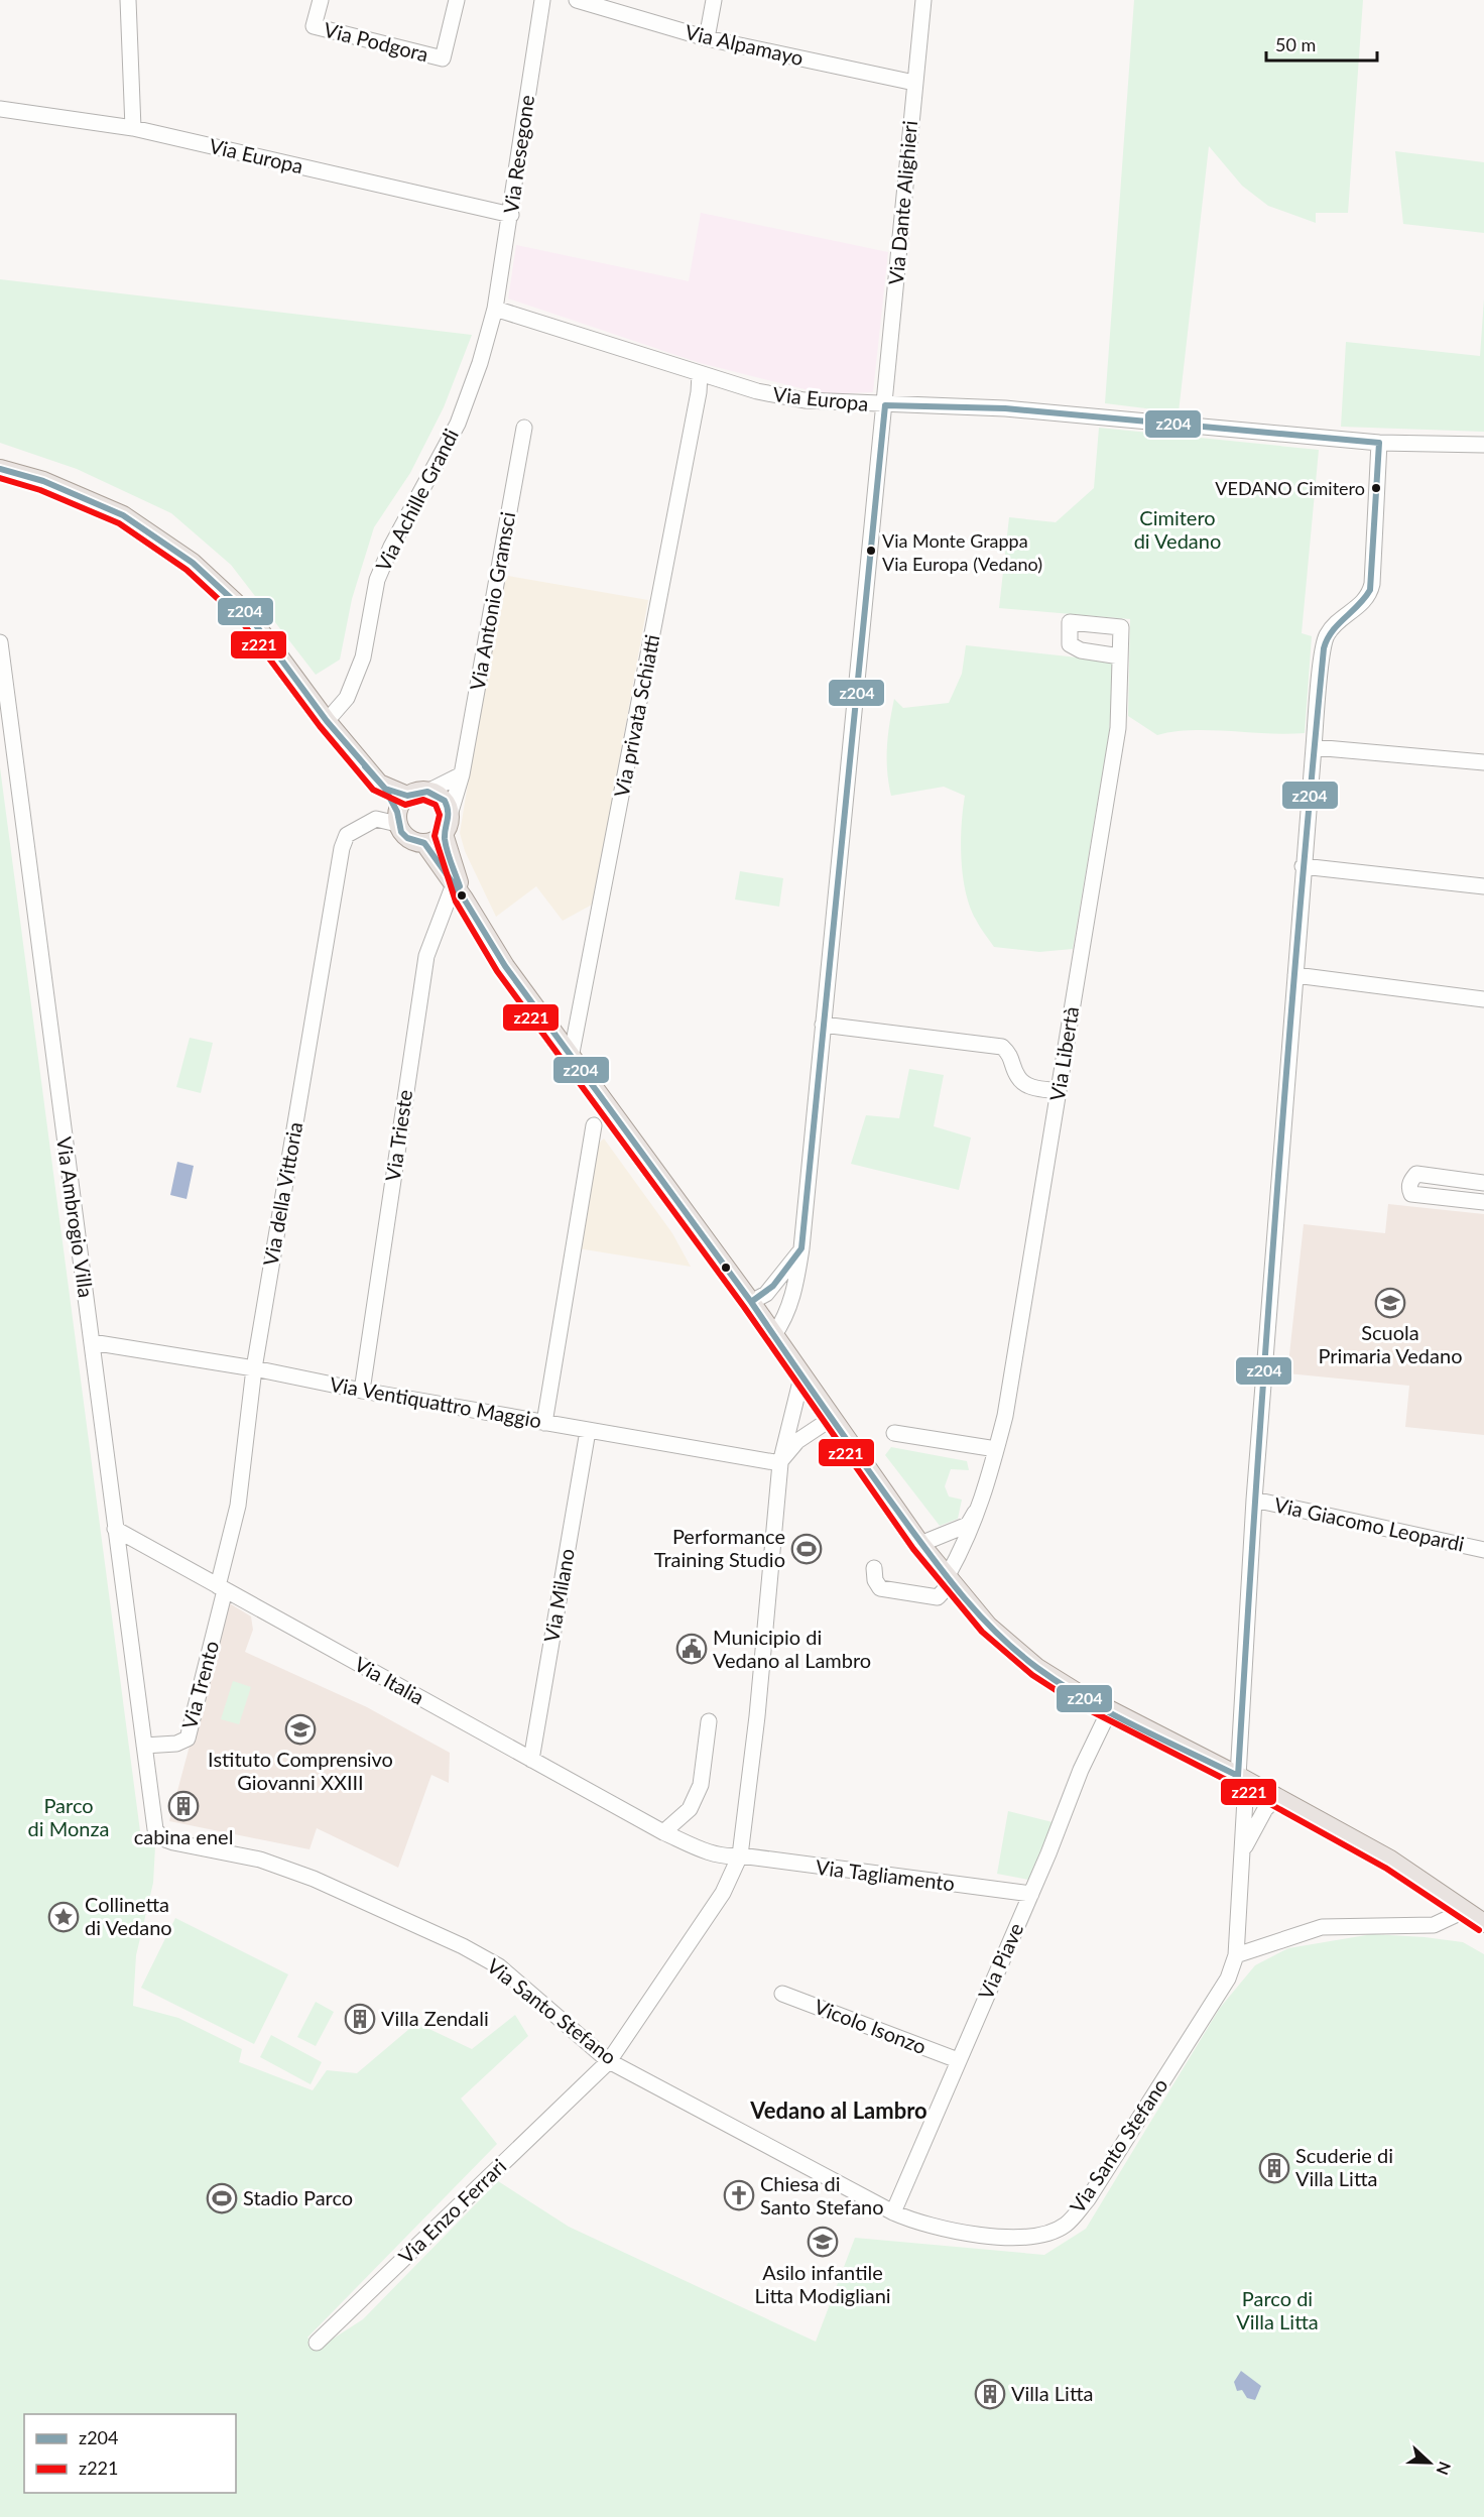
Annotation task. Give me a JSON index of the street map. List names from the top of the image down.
{
  "streets": {
    "street": [
      "Via Podgora",
      "Via Alpamayo",
      "Via Resegone",
      "Via Europa",
      "Via Dante Alighieri",
      "Via Achille Grandi",
      "Via Antonio Gramsci",
      "Via privata Schiatti",
      "Via Libertà",
      "Via Trieste",
      "Via della Vittoria",
      "Via Ambrogio Villa",
      "Via Ventiquattro Maggio",
      "Via Giacomo Leopardi",
      "Via Milano",
      "Via Italia",
      "Via Trento",
      "Via Tagliamento",
      "Via Piave",
      "Via Santo Stefano",
      "Vicolo Isonzo",
      "Via Enzo Ferrari"
    ]
  },
  "crossings": [
    ["Via Alpamayo", "Via Dante Alighieri"],
    ["Via Resegone", "Via Europa"],
    ["Via Resegone", "Via Achille Grandi"],
    ["Via Europa", "Via Dante Alighieri"],
    ["Via Europa", "Via Achille Grandi"],
    ["Via Europa", "Via privata Schiatti"],
    ["Via Europa", "Via Santo Stefano"],
    ["Via Antonio Gramsci", "Via della Vittoria"],
    ["Via Trieste", "Via Ventiquattro Maggio"],
    ["Via della Vittoria", "Via Ventiquattro Maggio"],
    ["Via della Vittoria", "Via Italia"],
    ["Via della Vittoria", "Via Trento"],
    ["Via Ambrogio Villa", "Via Ventiquattro Maggio"],
    ["Via Ambrogio Villa", "Via Italia"],
    ["Via Ambrogio Villa", "Via Trento"],
    ["Via Ambrogio Villa", "Via Santo Stefano"],
    ["Via Ventiquattro Maggio", "Via Milano"],
    ["Via Ventiquattro Maggio", "Via Enzo Ferrari"],
    ["Via Giacomo Leopardi", "Via Santo Stefano"],
    ["Via Milano", "Via Italia"],
    ["Via Italia", "Via Trento"],
    ["Via Italia", "Via Tagliamento"],
    ["Via Italia", "Via Enzo Ferrari"],
    ["Via Tagliamento", "Via Piave"],
    ["Via Tagliamento", "Via Enzo Ferrari"],
    ["Via Piave", "Via Santo Stefano"],
    ["Via Piave", "Vicolo Isonzo"],
    ["Via Santo Stefano", "Via Enzo Ferrari"]
  ],
  "districts": ["Vedano al Lambro"],
  "parks": ["Cimitero di Vedano", "Parco di Monza", "Parco di Villa Litta"],
  "places": {
    "other": ["VEDANO Cimitero", "Via Monte Grappa Via Europa (Vedano)"],
    "school or university": ["Scuola Primaria Vedano", "Istituto Comprensivo Giovanni XXIII", "Asilo infantile Litta Modigliani"],
    "sports": ["Performance Training Studio", "Stadio Parco"],
    "public building": ["Municipio di Vedano al Lambro"],
    "building": [
      "cabina enel",
      "Villa Zendali",
      "Scuderie di Villa Litta",
      "Villa Litta"
    ],
    "place": ["Collinetta di Vedano"],
    "church": ["Chiesa di Santo Stefano"]
  },
  "lines": ["transit line z204", "transit line z221"],
  "legend": ["z204", "z221"],
  "scale_bar": "50 m",
  "north": "right"
}
